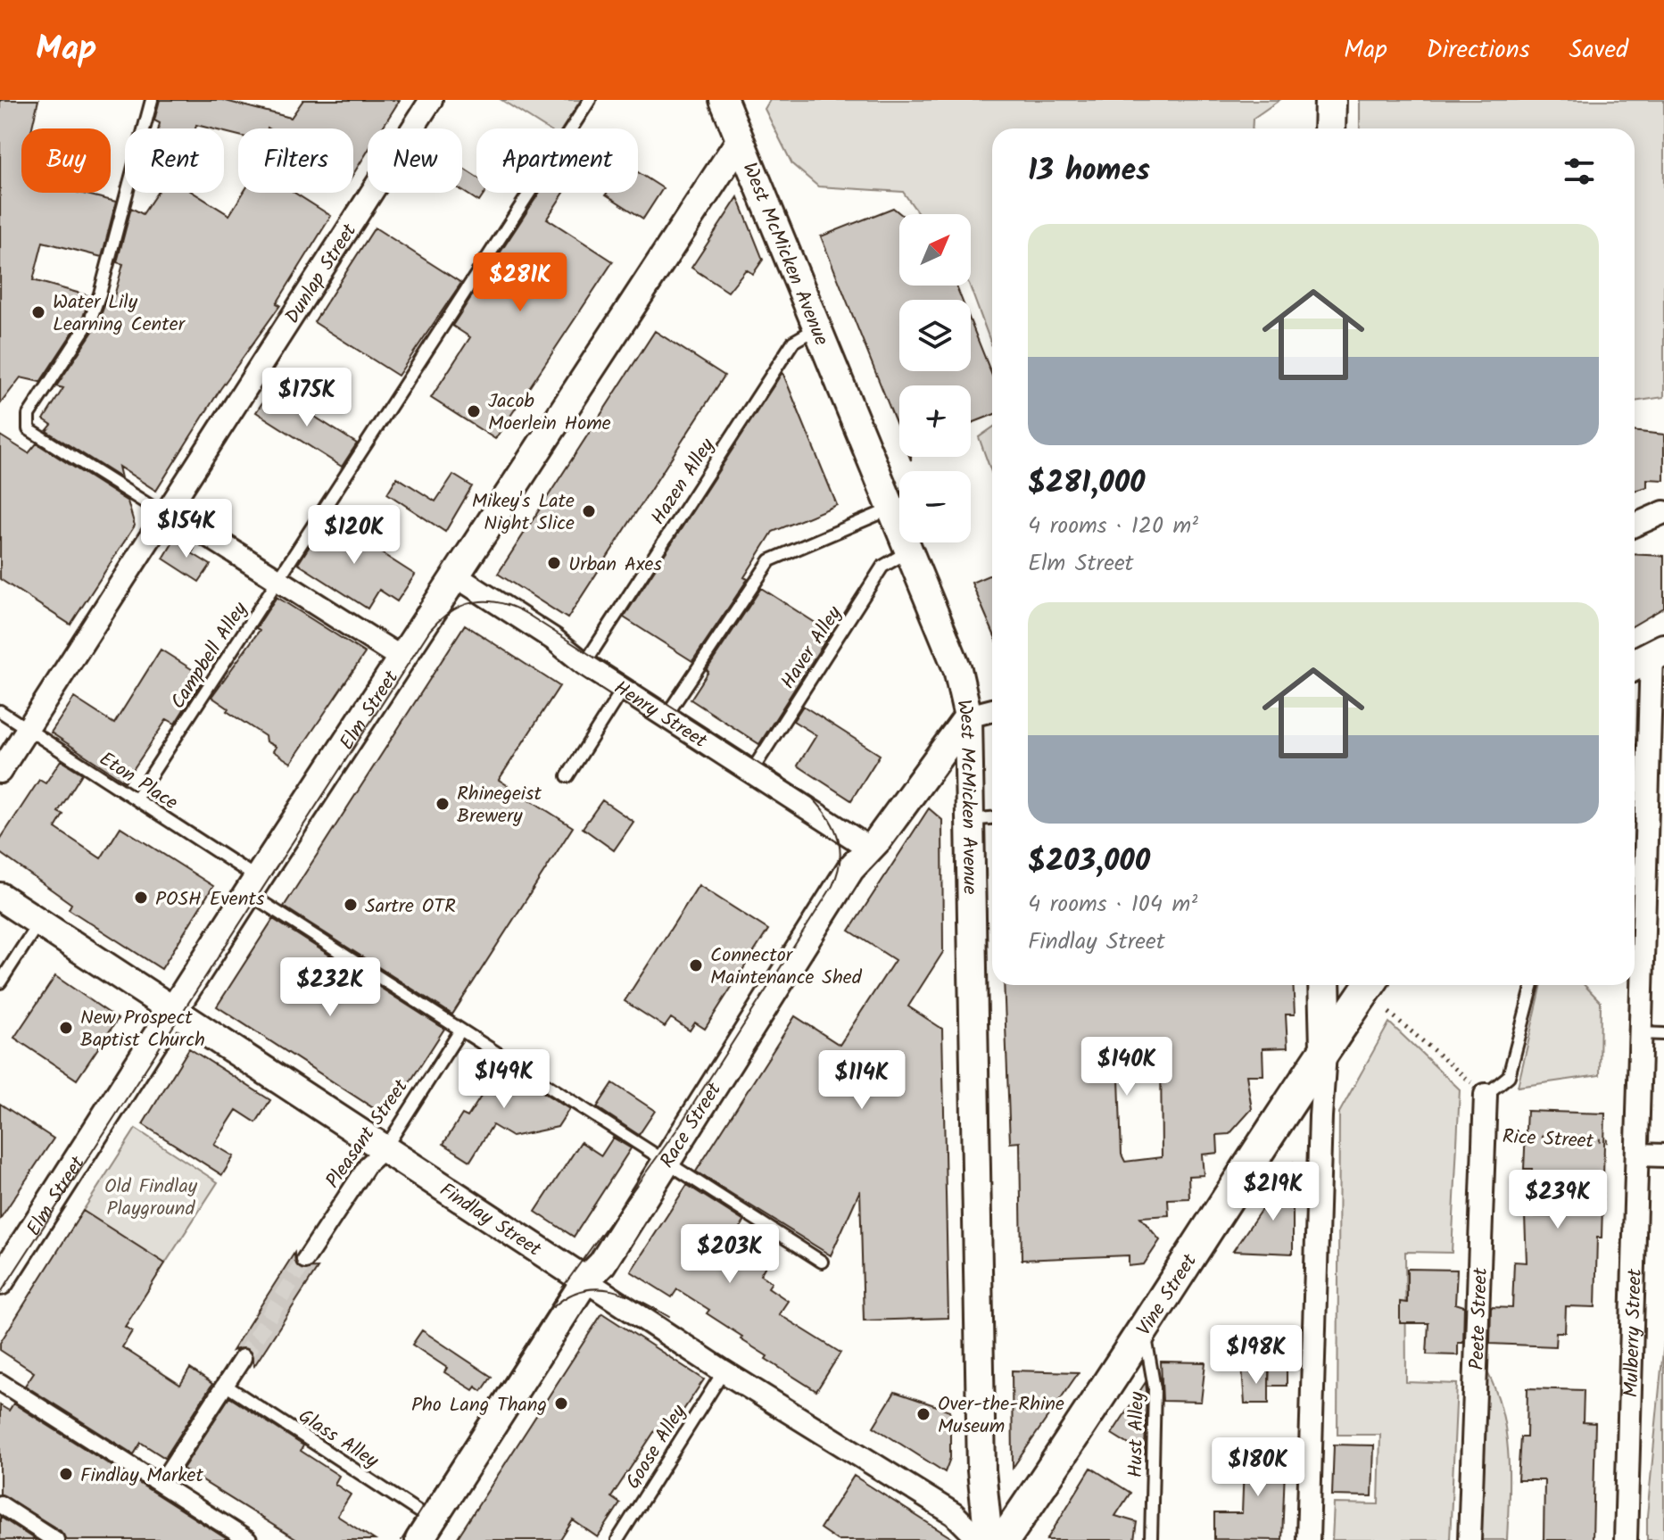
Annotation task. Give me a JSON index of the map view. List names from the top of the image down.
{
  "streets": {
    "main road": ["Vine Street"],
    "street": [
      "West McMicken Avenue",
      "Dunlap Street",
      "Elm Street",
      "Henry Street",
      "Race Street",
      "Pleasant Street",
      "Findlay Street",
      "Peete Street",
      "Mulberry Street"
    ],
    "lane": [
      "Hazen Alley",
      "Haver Alley",
      "Campbell Alley",
      "Eton Place",
      "Hust Alley",
      "Glass Alley",
      "Goose Alley"
    ],
    "path": ["Rice Street"]
  },
  "crossings": [
    ["West McMicken Avenue", "Hazen Alley"],
    ["West McMicken Avenue", "Haver Alley"],
    ["West McMicken Avenue", "Elm Street"],
    ["West McMicken Avenue", "Race Street"],
    ["Dunlap Street", "Eton Place"],
    ["Hazen Alley", "Henry Street"],
    ["Haver Alley", "Henry Street"],
    ["Campbell Alley", "Eton Place"],
    ["Elm Street", "Henry Street"],
    ["Elm Street", "Eton Place"],
    ["Elm Street", "Findlay Street"],
    ["Henry Street", "Race Street"],
    ["Eton Place", "Race Street"],
    ["Eton Place", "Pleasant Street"],
    ["Race Street", "Findlay Street"],
    ["Race Street", "Glass Alley"],
    ["Pleasant Street", "Findlay Street"],
    ["Rice Street", "Peete Street"],
    ["Findlay Street", "Goose Alley"],
    ["Vine Street", "Hust Alley"]
  ],
  "parks": ["Old Findlay Playground"],
  "places": [
    "Water Lily Learning Center",
    "Jacob Moerlein Home",
    "Mikey's Late Night Slice",
    "Urban Axes",
    "Rhinegeist Brewery",
    "POSH Events",
    "Sartre OTR",
    "Connector Maintenance Shed",
    "New Prospect Baptist Church",
    "Pho Lang Thang",
    "Over-the-Rhine Museum",
    "Findlay Market"
  ],
  "north": "top right",
  "page": {
    "header": "Map",
    "nav": ["Map", "Directions", "Saved"],
    "chip": [
      "Buy",
      "Rent",
      "Filters",
      "New",
      "Apartment"
    ],
    "heading": "13 homes",
    "map_buttons": ["+", "−"],
    "list": [
      {
        "name": "$281,000",
        "note": "4 rooms · 120 m² · Elm Street"
      },
      {
        "name": "$203,000",
        "note": "4 rooms · 104 m² · Findlay Street"
      }
    ],
    "price": [
      "$281K",
      "$175K",
      "$154K",
      "$120K",
      "$232K",
      "$140K",
      "$149K",
      "$114K",
      "$219K",
      "$239K",
      "$203K",
      "$198K",
      "$180K"
    ]
  }
}
